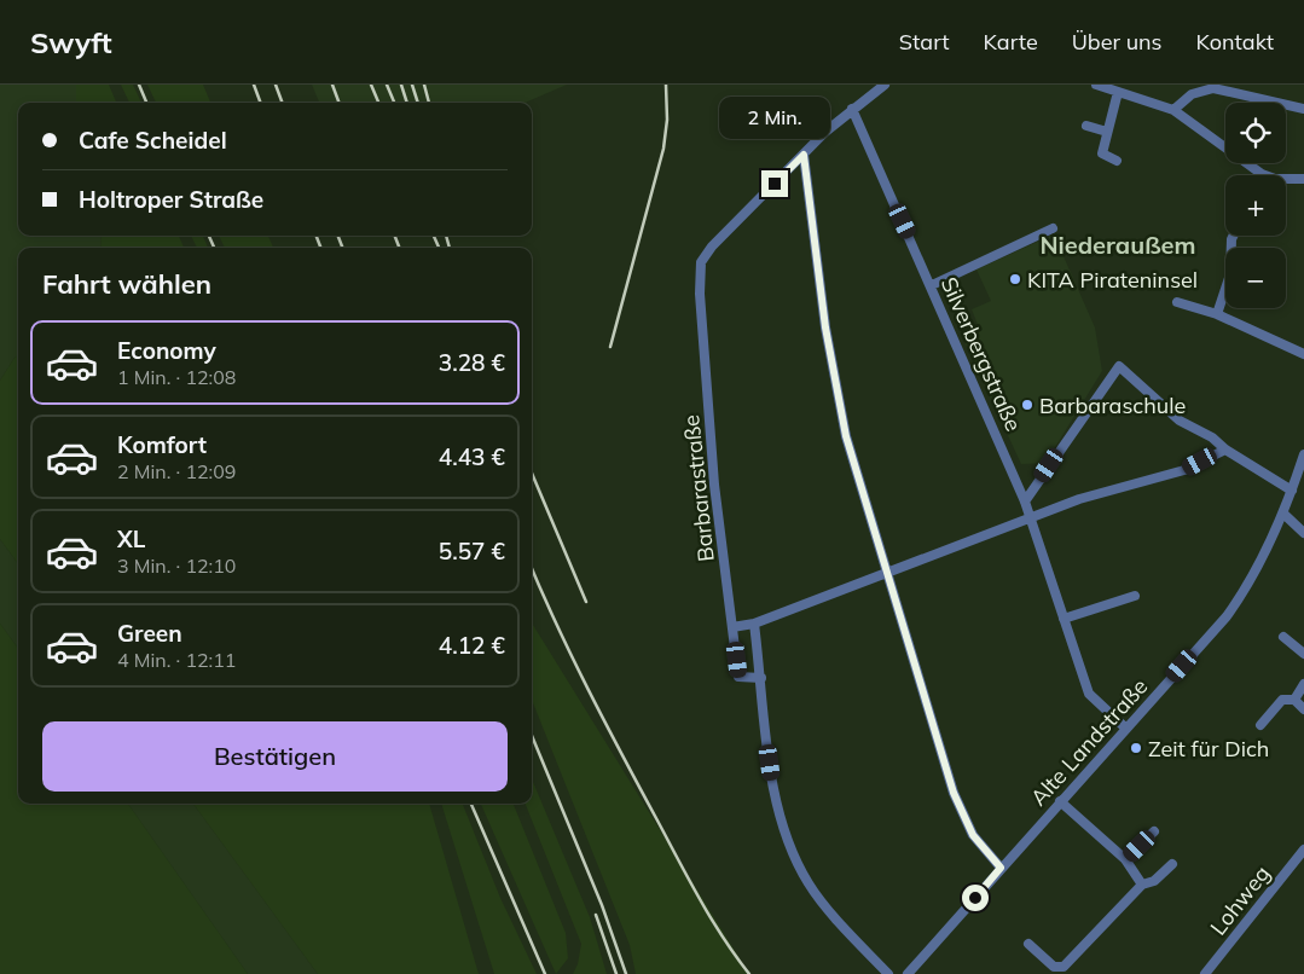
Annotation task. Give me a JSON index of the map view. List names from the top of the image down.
{
  "streets": {
    "street": [
      "Silverbergstraße",
      "Barbarastraße",
      "Alte Landstraße",
      "Lohweg"
    ]
  },
  "crossings": [
    ["Silverbergstraße", "Alte Landstraße"]
  ],
  "districts": ["Niederaußem"],
  "places": ["KITA Pirateninsel", "Barbaraschule", "Zeit für Dich"],
  "page": {
    "header": "Swyft",
    "nav": [
      "Start",
      "Karte",
      "Über uns",
      "Kontakt"
    ],
    "bubble": "2 Min.",
    "map_buttons": ["+", "−"],
    "banner": ["Cafe Scheidel", "Holtroper Straße"],
    "heading": "Fahrt wählen",
    "list": [
      {
        "name": "Economy",
        "note": "1 Min. · 12:08",
        "value": "3.28 €"
      },
      {
        "name": "Komfort",
        "note": "2 Min. · 12:09",
        "value": "4.43 €"
      },
      {
        "name": "XL",
        "note": "3 Min. · 12:10",
        "value": "5.57 €"
      },
      {
        "name": "Green",
        "note": "4 Min. · 12:11",
        "value": "4.12 €"
      }
    ],
    "buttons": "Bestätigen"
  }
}
